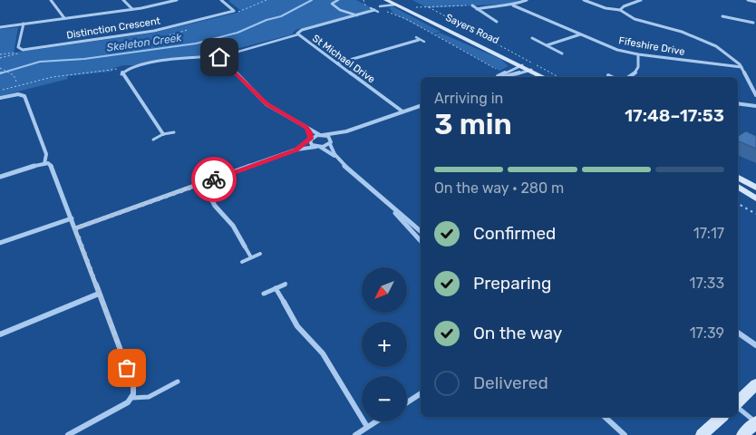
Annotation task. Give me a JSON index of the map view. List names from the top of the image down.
{
  "streets": {
    "main road": ["Sayers Road"],
    "street": ["Distinction Crescent", "Fifeshire Drive", "St Michael Drive"]
  },
  "water": ["Skeleton Creek"],
  "north": "bottom left",
  "page": {
    "heading": ["3 min", "Arriving in", "17:48–17:53"],
    "bar": "On the way · 280 m",
    "list": [
      ["Confirmed", "17:17"],
      ["Preparing", "17:33"],
      ["On the way", "17:39"],
      "Delivered"
    ],
    "map_buttons": ["+", "−"]
  }
}
